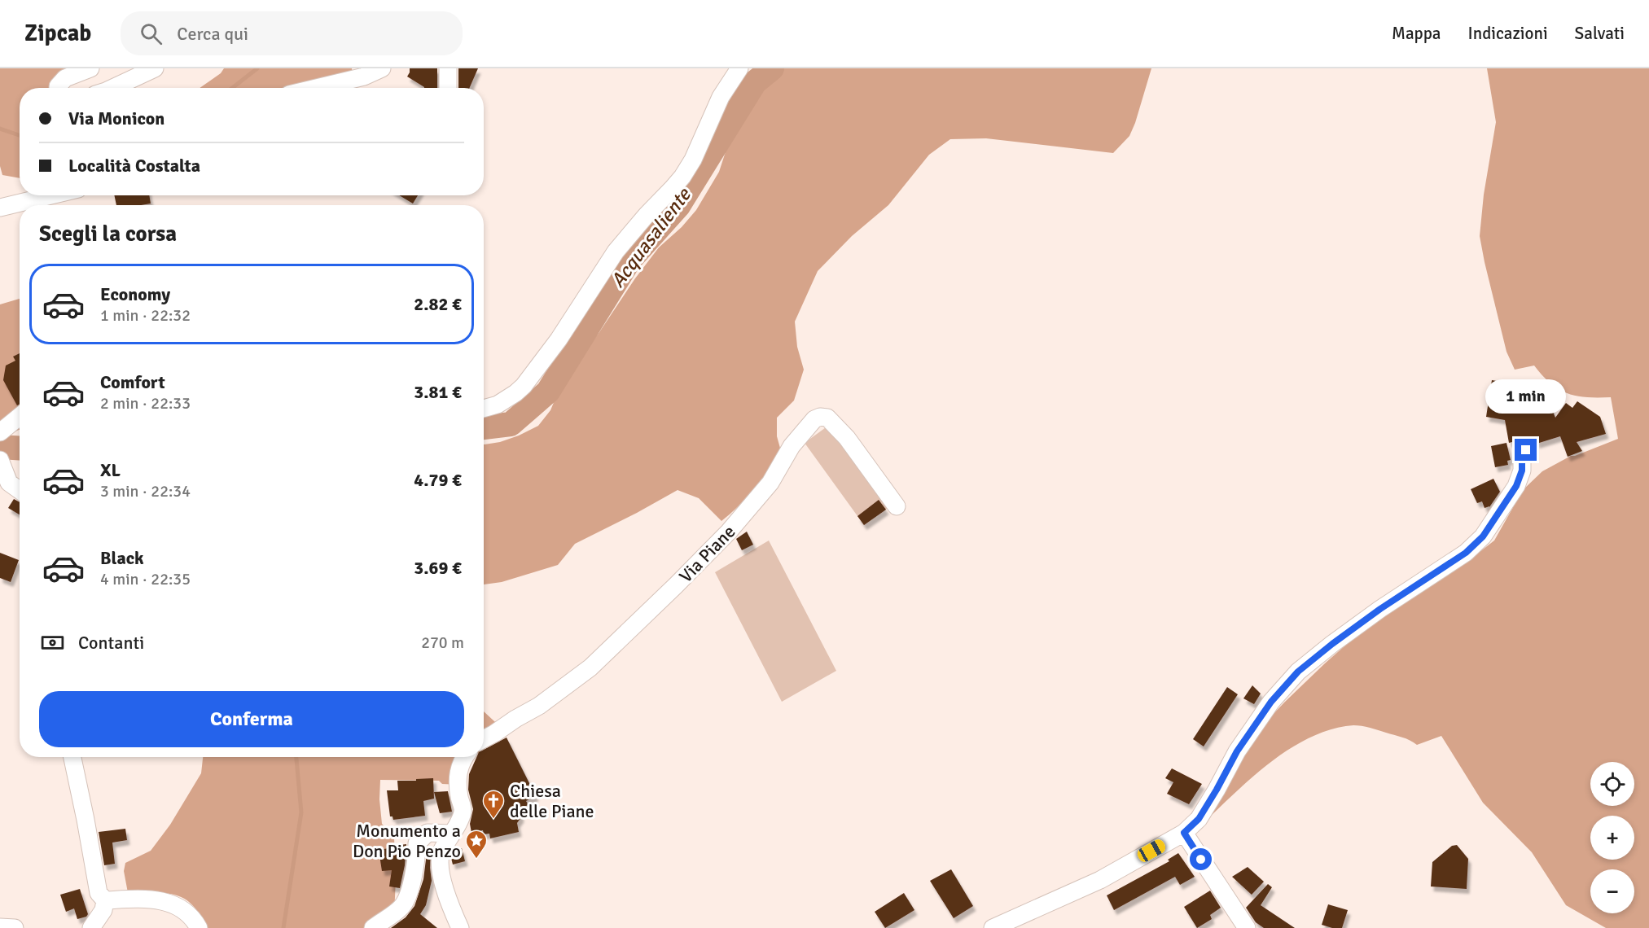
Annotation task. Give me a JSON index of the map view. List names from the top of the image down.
{
  "streets": {
    "street": ["Via Piane"]
  },
  "water": ["Acquasaliente"],
  "places": {
    "church": ["Chiesa delle Piane"],
    "place": ["Monumento a Don Pio Penzo"]
  },
  "page": {
    "header": "Zipcab",
    "search": "Cerca qui",
    "nav": ["Mappa", "Indicazioni", "Salvati"],
    "banner": ["Via Monicon", "Località Costalta"],
    "heading": "Scegli la corsa",
    "list": [
      {
        "name": "Economy",
        "note": "1 min · 22:32",
        "value": "2.82 €"
      },
      {
        "name": "Comfort",
        "note": "2 min · 22:33",
        "value": "3.81 €"
      },
      {
        "name": "XL",
        "note": "3 min · 22:34",
        "value": "4.79 €"
      },
      {
        "name": "Black",
        "note": "4 min · 22:35",
        "value": "3.69 €"
      }
    ],
    "bubble": "1 min",
    "pay": ["Contanti", "270 m"],
    "buttons": "Conferma",
    "map_buttons": ["+", "−"]
  }
}
